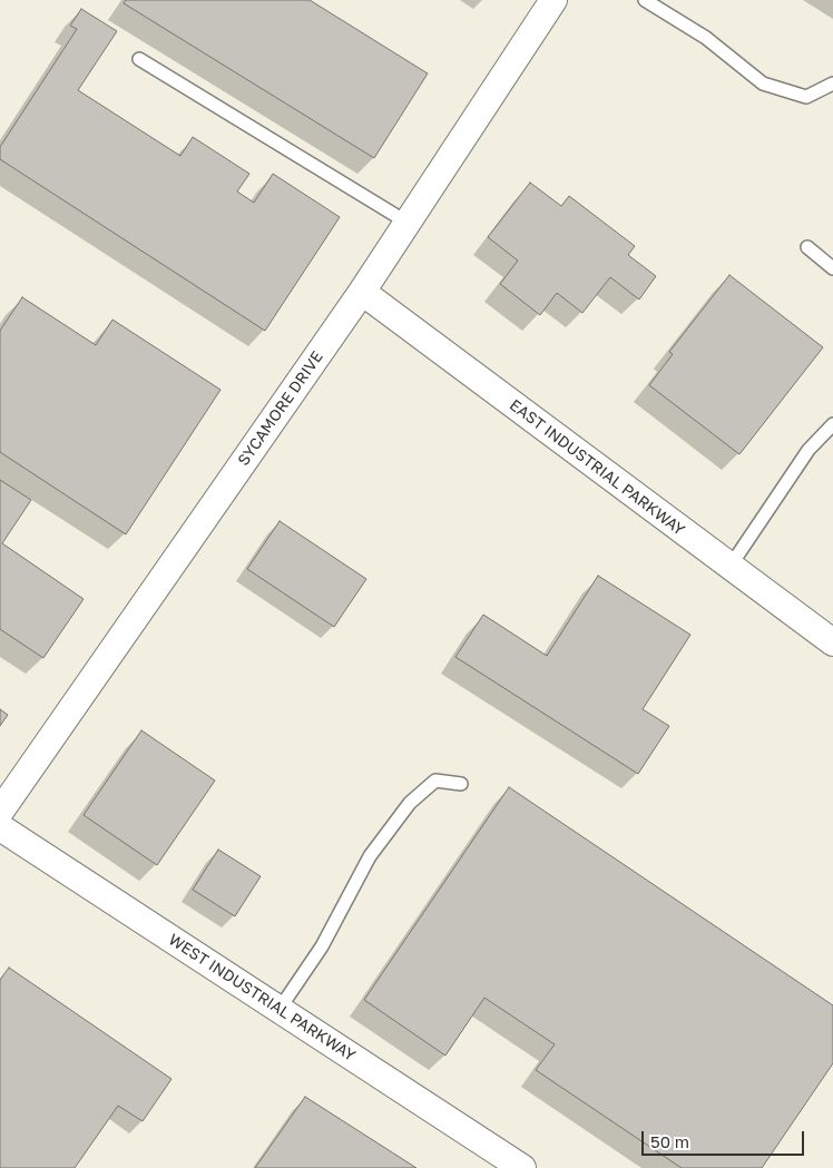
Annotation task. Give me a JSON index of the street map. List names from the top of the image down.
{
  "streets": {
    "street": ["SYCAMORE DRIVE", "EAST INDUSTRIAL PARKWAY", "WEST INDUSTRIAL PARKWAY"]
  },
  "crossings": [
    ["SYCAMORE DRIVE", "EAST INDUSTRIAL PARKWAY"]
  ],
  "scale_bar": "50 m"
}
